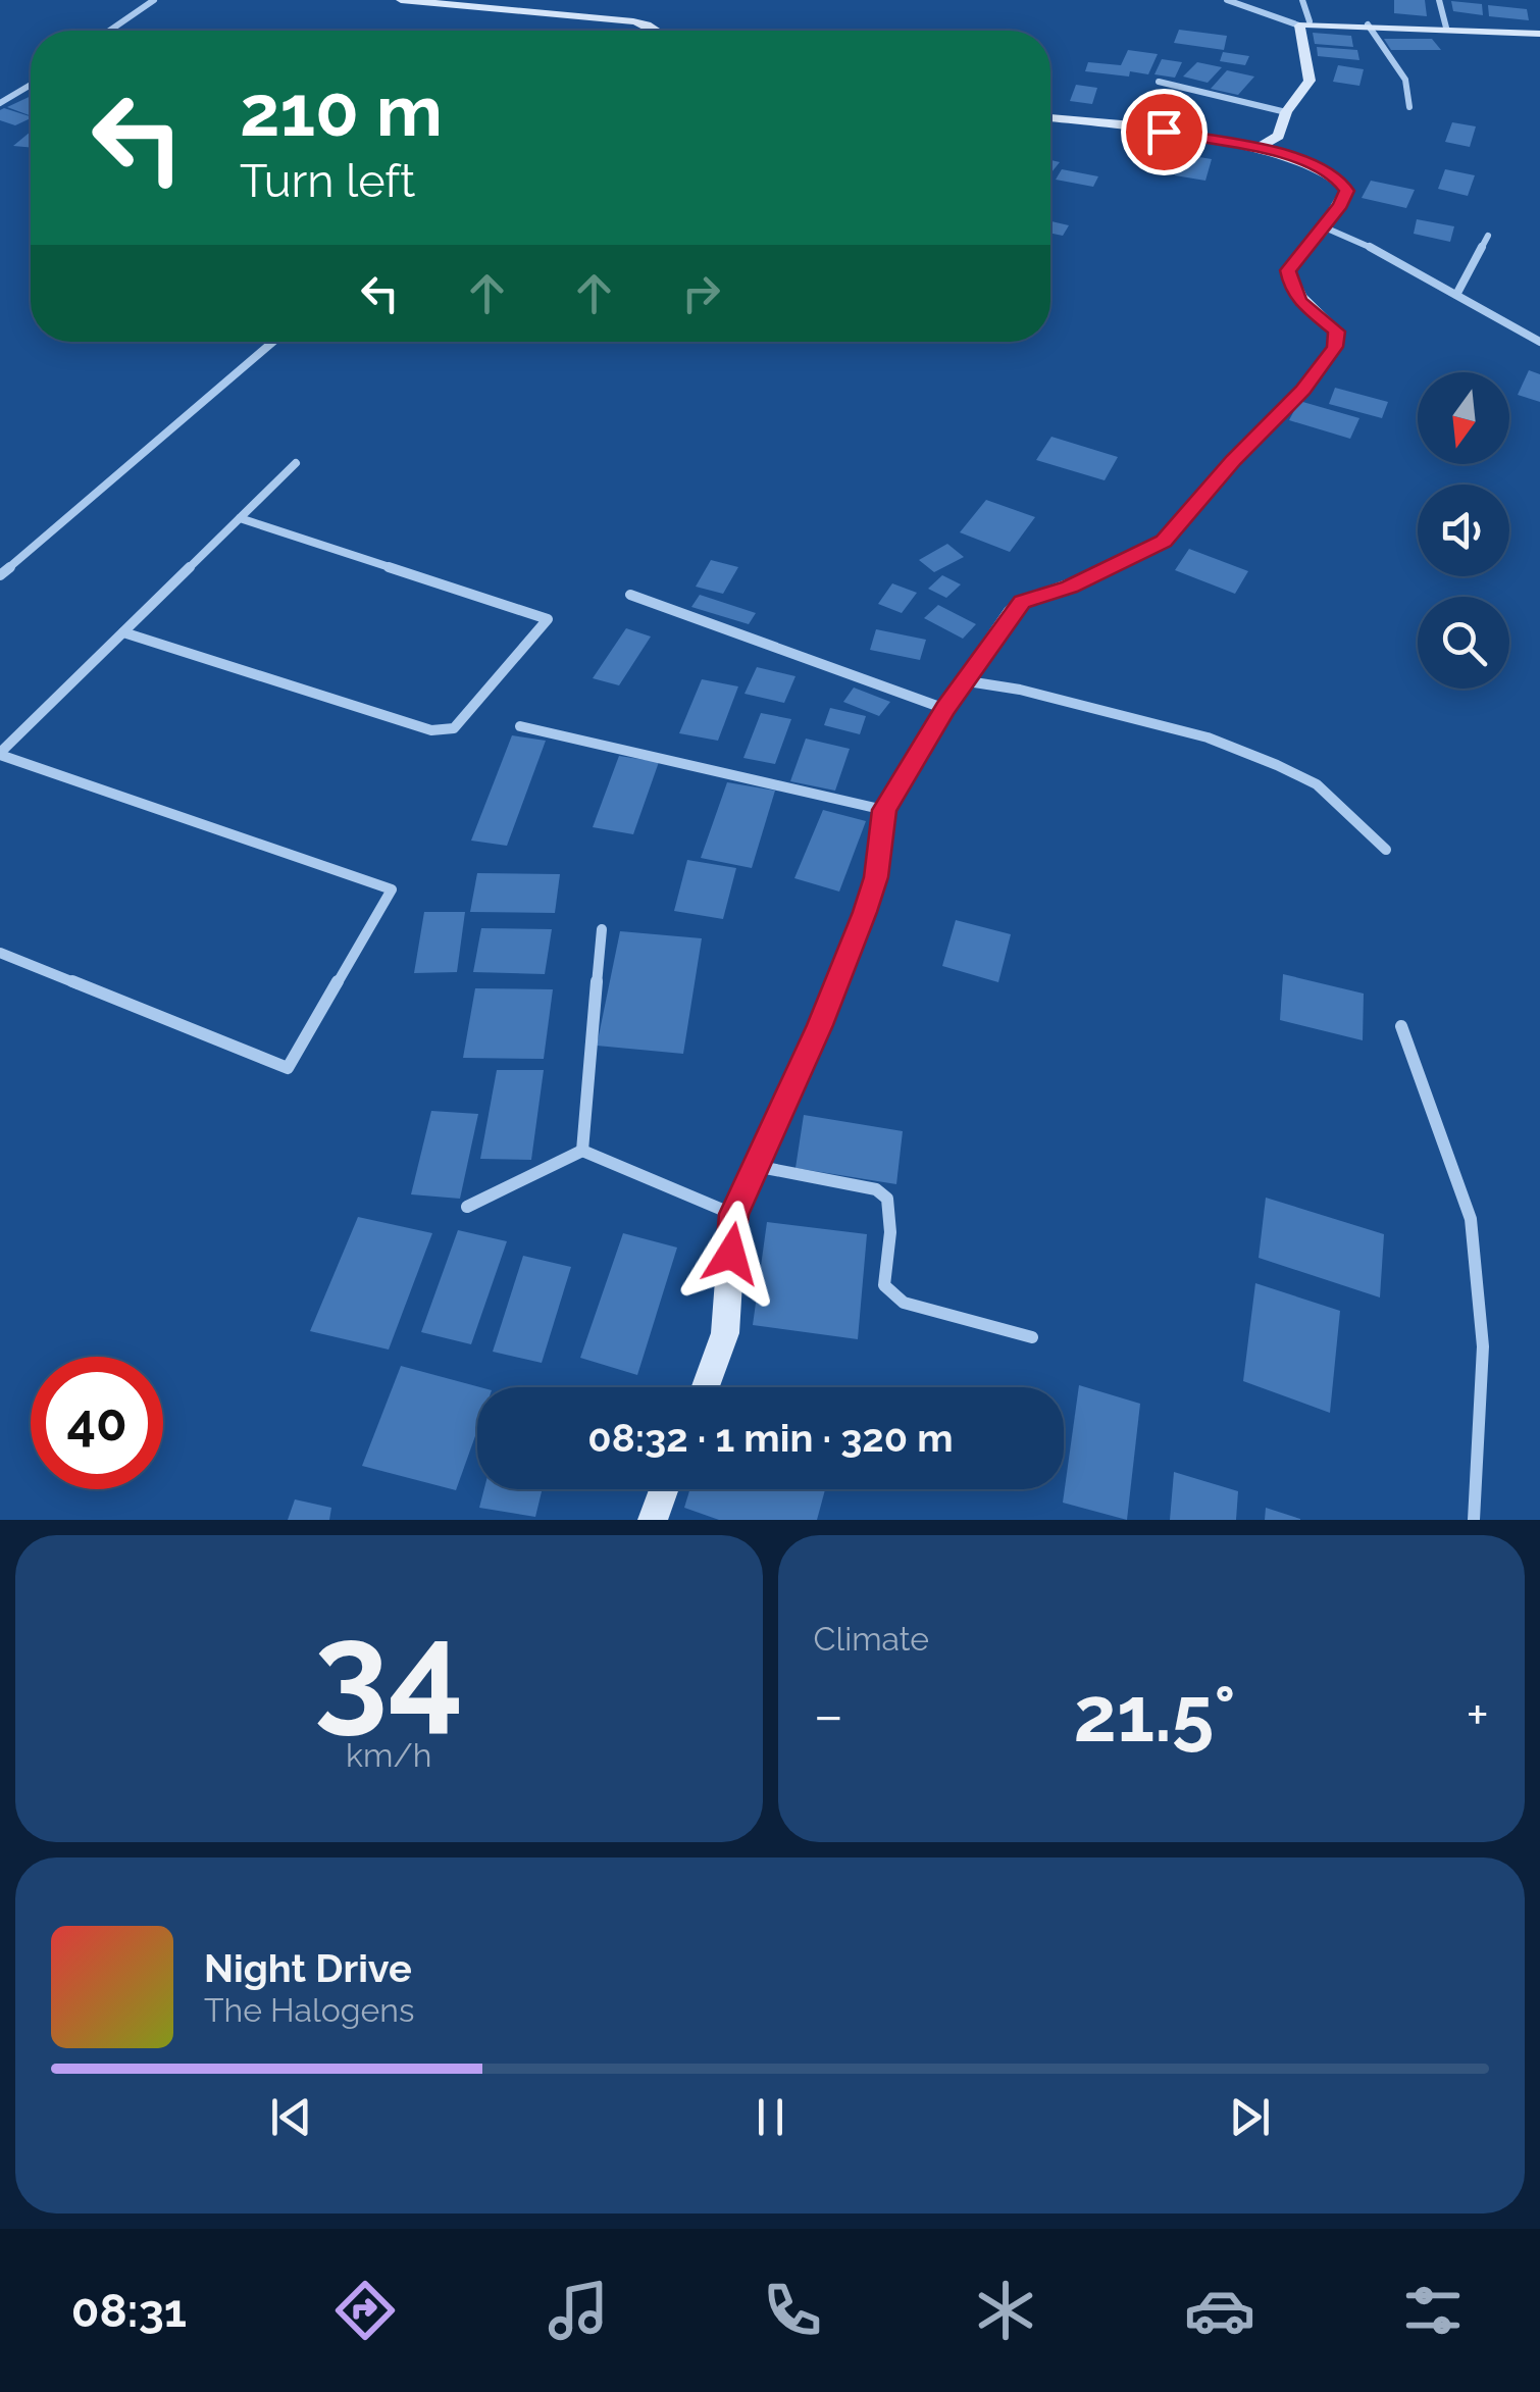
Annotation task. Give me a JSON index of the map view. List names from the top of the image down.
{
  "north": "bottom",
  "page": {
    "turn": ["210 m", "Turn left"],
    "limit": "40",
    "trip": "08:32 · 1 min · 320 m",
    "tile": [
      ["34", "km/h"],
      "Climate"
    ],
    "heat": ["−", "21.5°", "+"],
    "song": ["Night Drive", "The Halogens"],
    "tabs": "08:31"
  }
}
